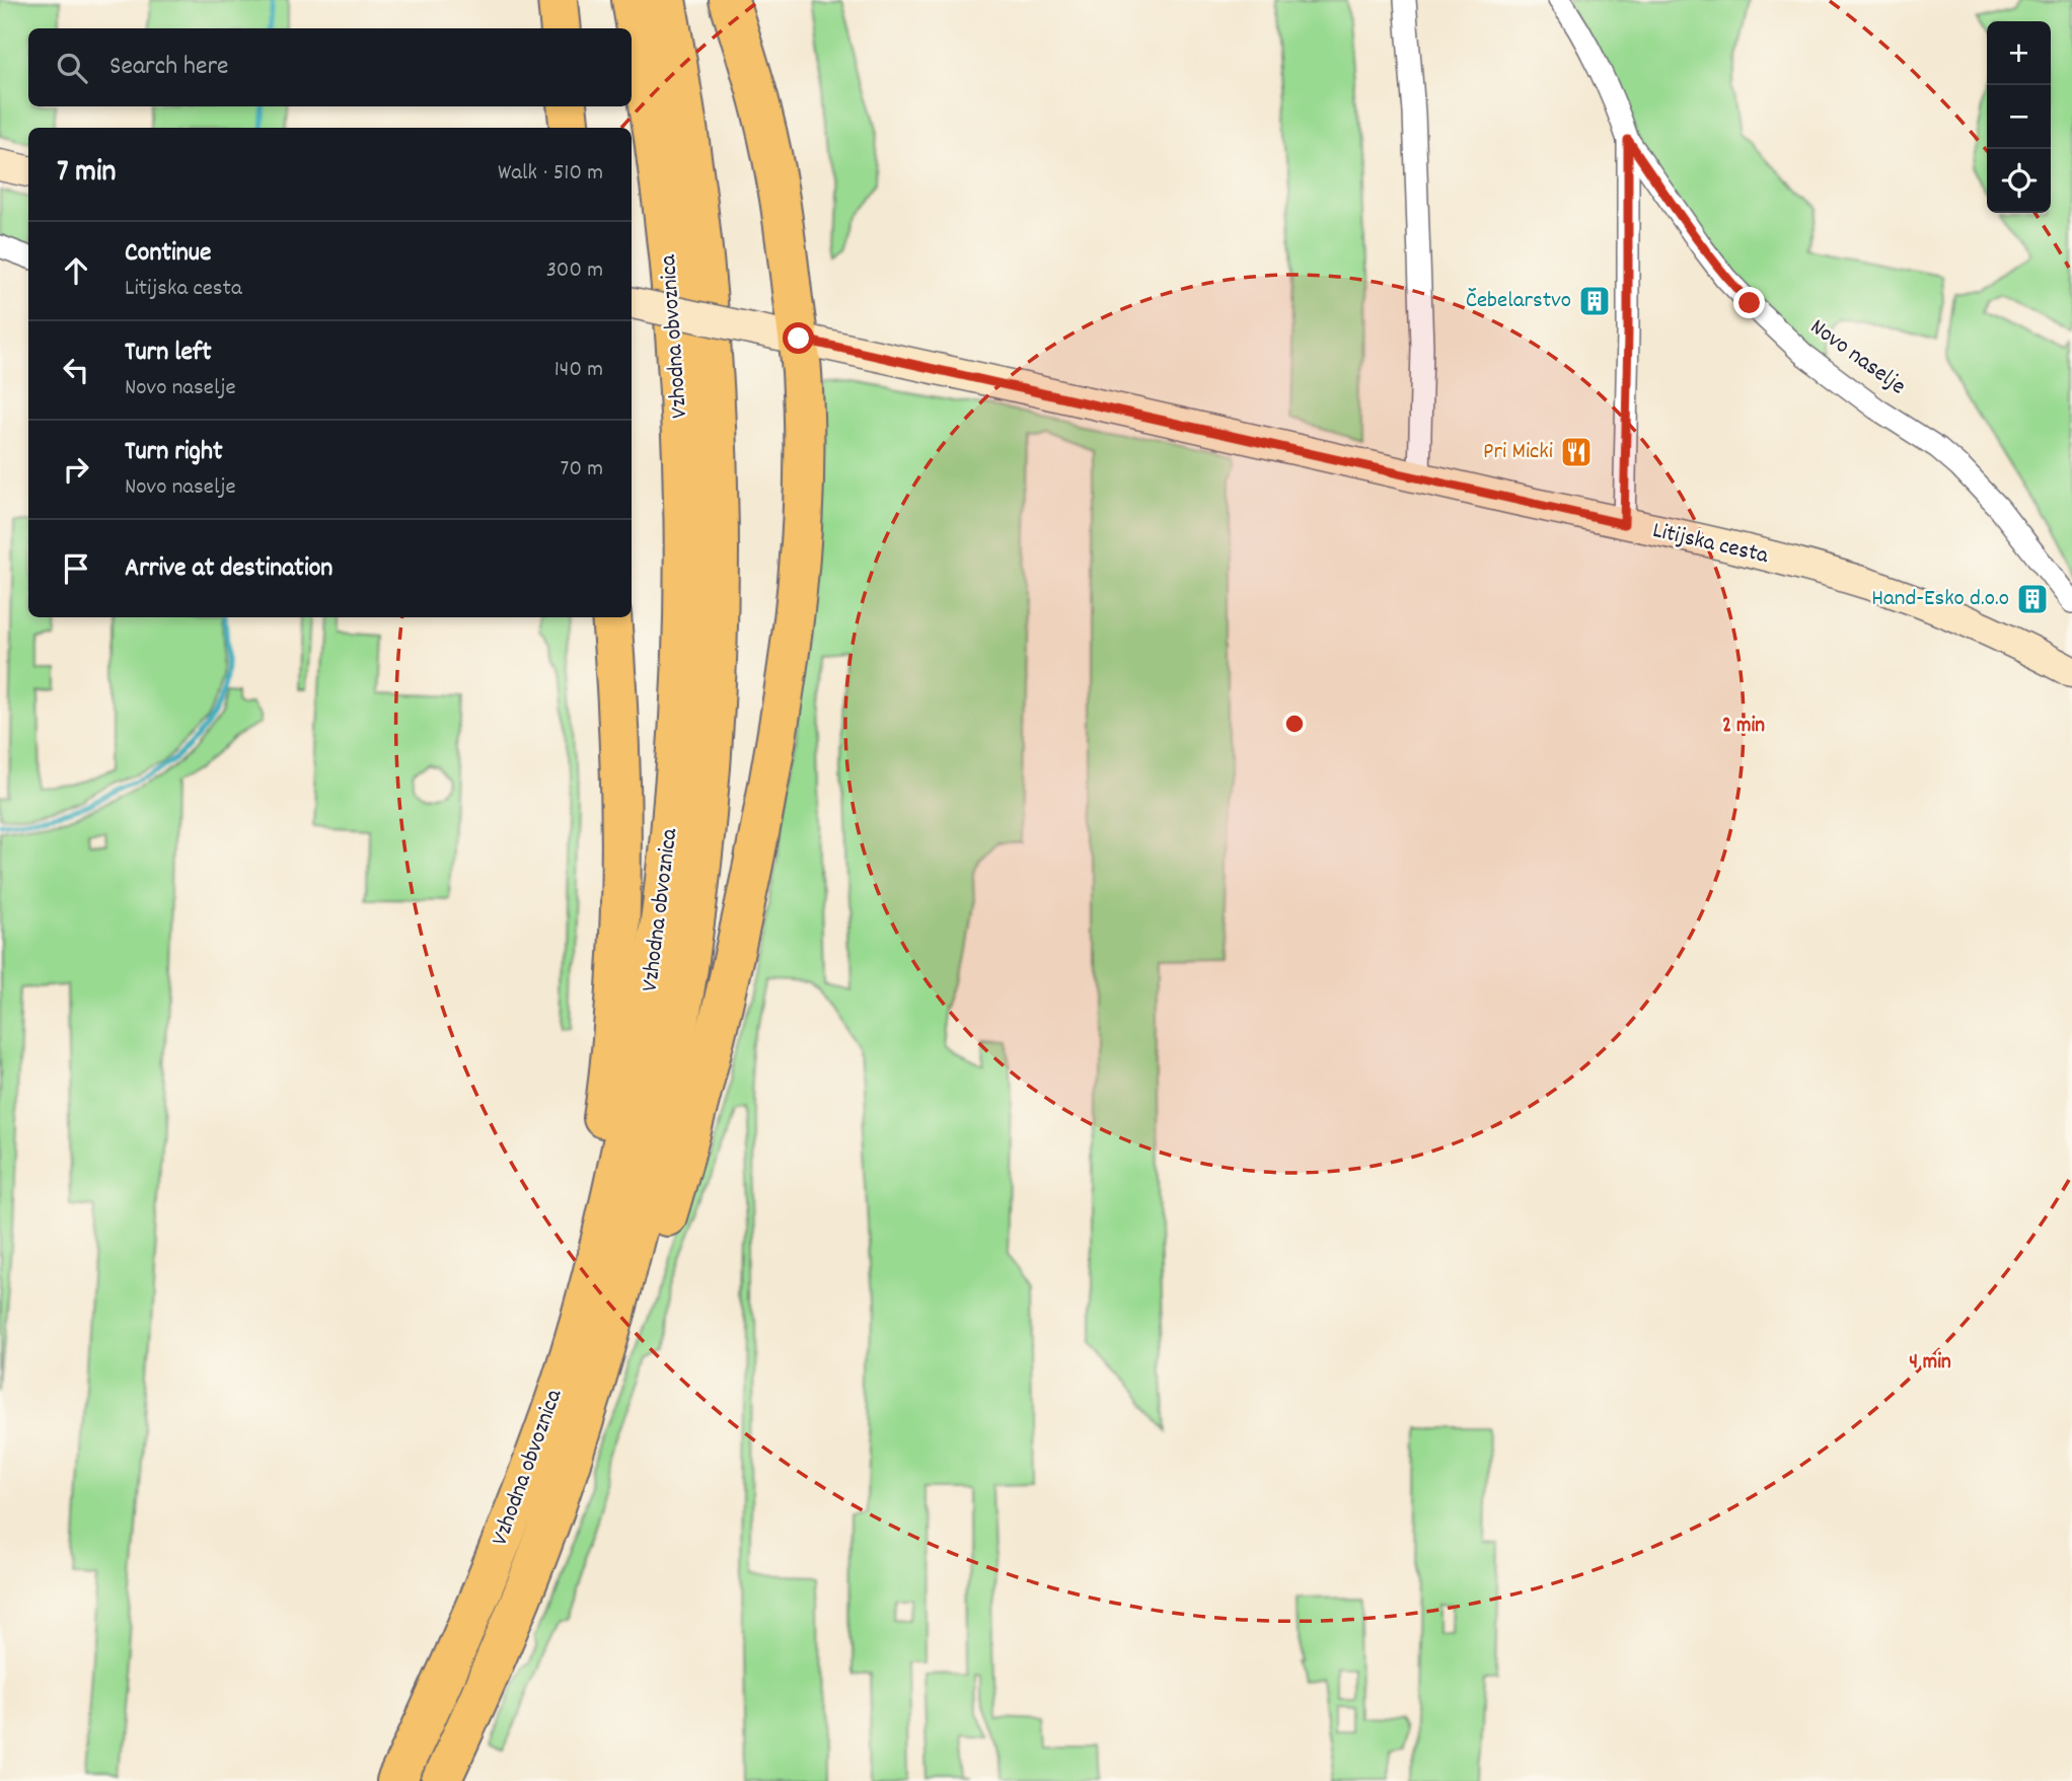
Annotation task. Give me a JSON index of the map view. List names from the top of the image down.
{
  "streets": {
    "highway": ["Vzhodna obvoznica"],
    "main road": ["Litijska cesta"],
    "street": ["Novo naselje"]
  },
  "crossings": [
    ["Novo naselje", "Litijska cesta"]
  ],
  "places": {
    "building": ["Čebelarstvo", "Hand-Esko d.o.o"],
    "restaurant": ["Pri Micki"]
  },
  "page": {
    "map_buttons": ["+", "−"],
    "search": "Search here",
    "heading": ["7 min", "Walk · 510 m"],
    "list": [
      ["Continue", "Litijska cesta", "300 m"],
      ["Turn left", "Novo naselje", "140 m"],
      ["Turn right", "Novo naselje", "70 m"],
      "Arrive at destination"
    ]
  },
  "rings": ["2 min", "4 min"]
}
